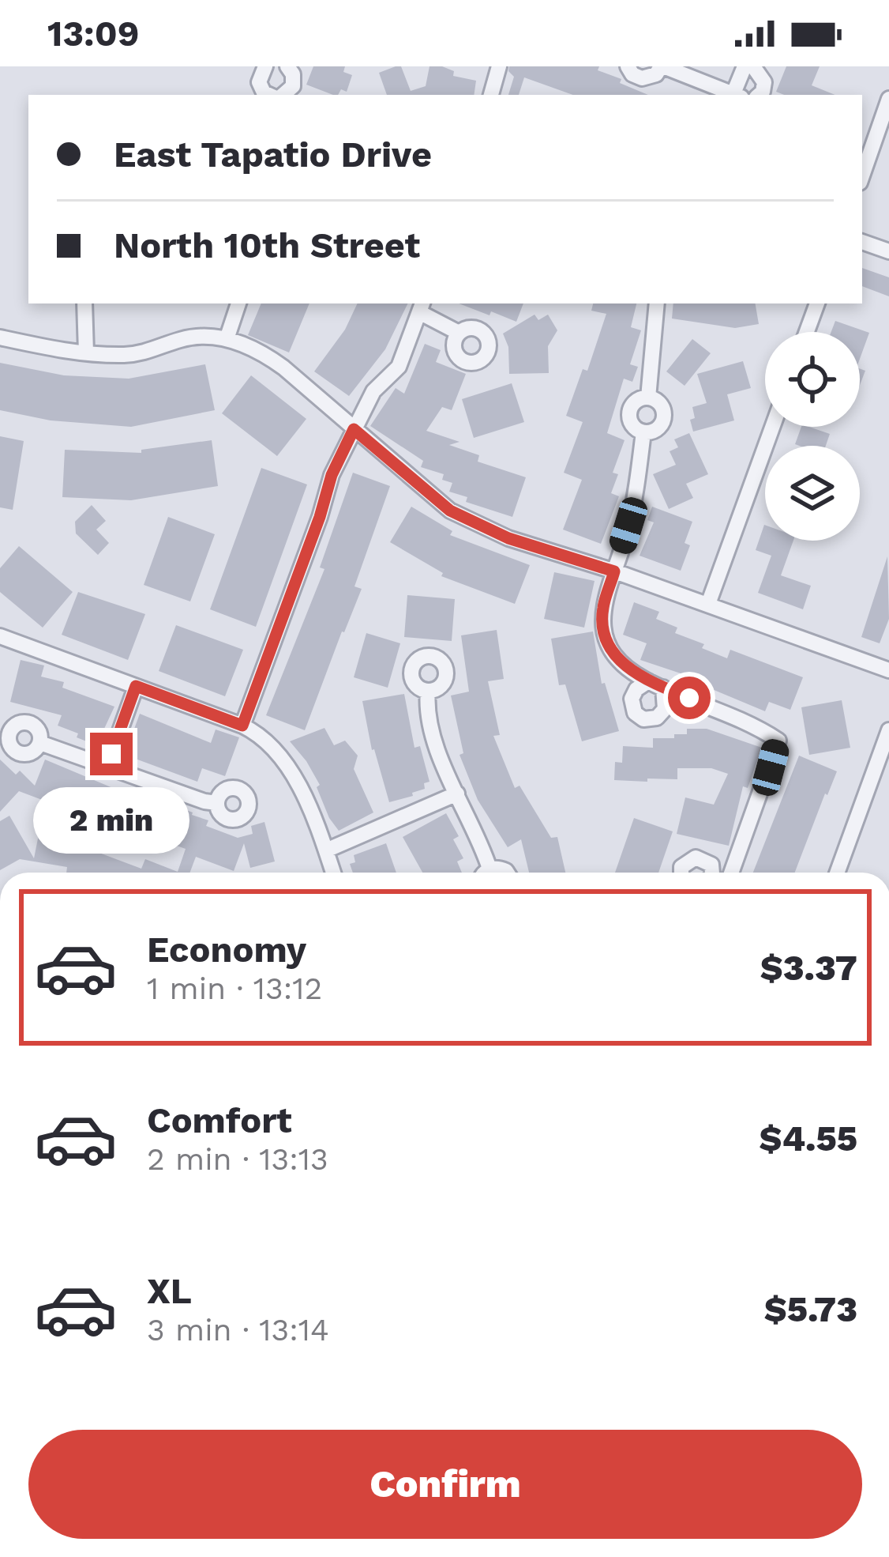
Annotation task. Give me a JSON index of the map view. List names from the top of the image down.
{
  "page": {
    "status": "13:09",
    "banner": ["East Tapatio Drive", "North 10th Street"],
    "bubble": "2 min",
    "list": [
      {
        "name": "Economy",
        "note": "1 min · 13:12",
        "value": "$3.37"
      },
      {
        "name": "Comfort",
        "note": "2 min · 13:13",
        "value": "$4.55"
      },
      {
        "name": "XL",
        "note": "3 min · 13:14",
        "value": "$5.73"
      }
    ],
    "buttons": "Confirm"
  }
}
